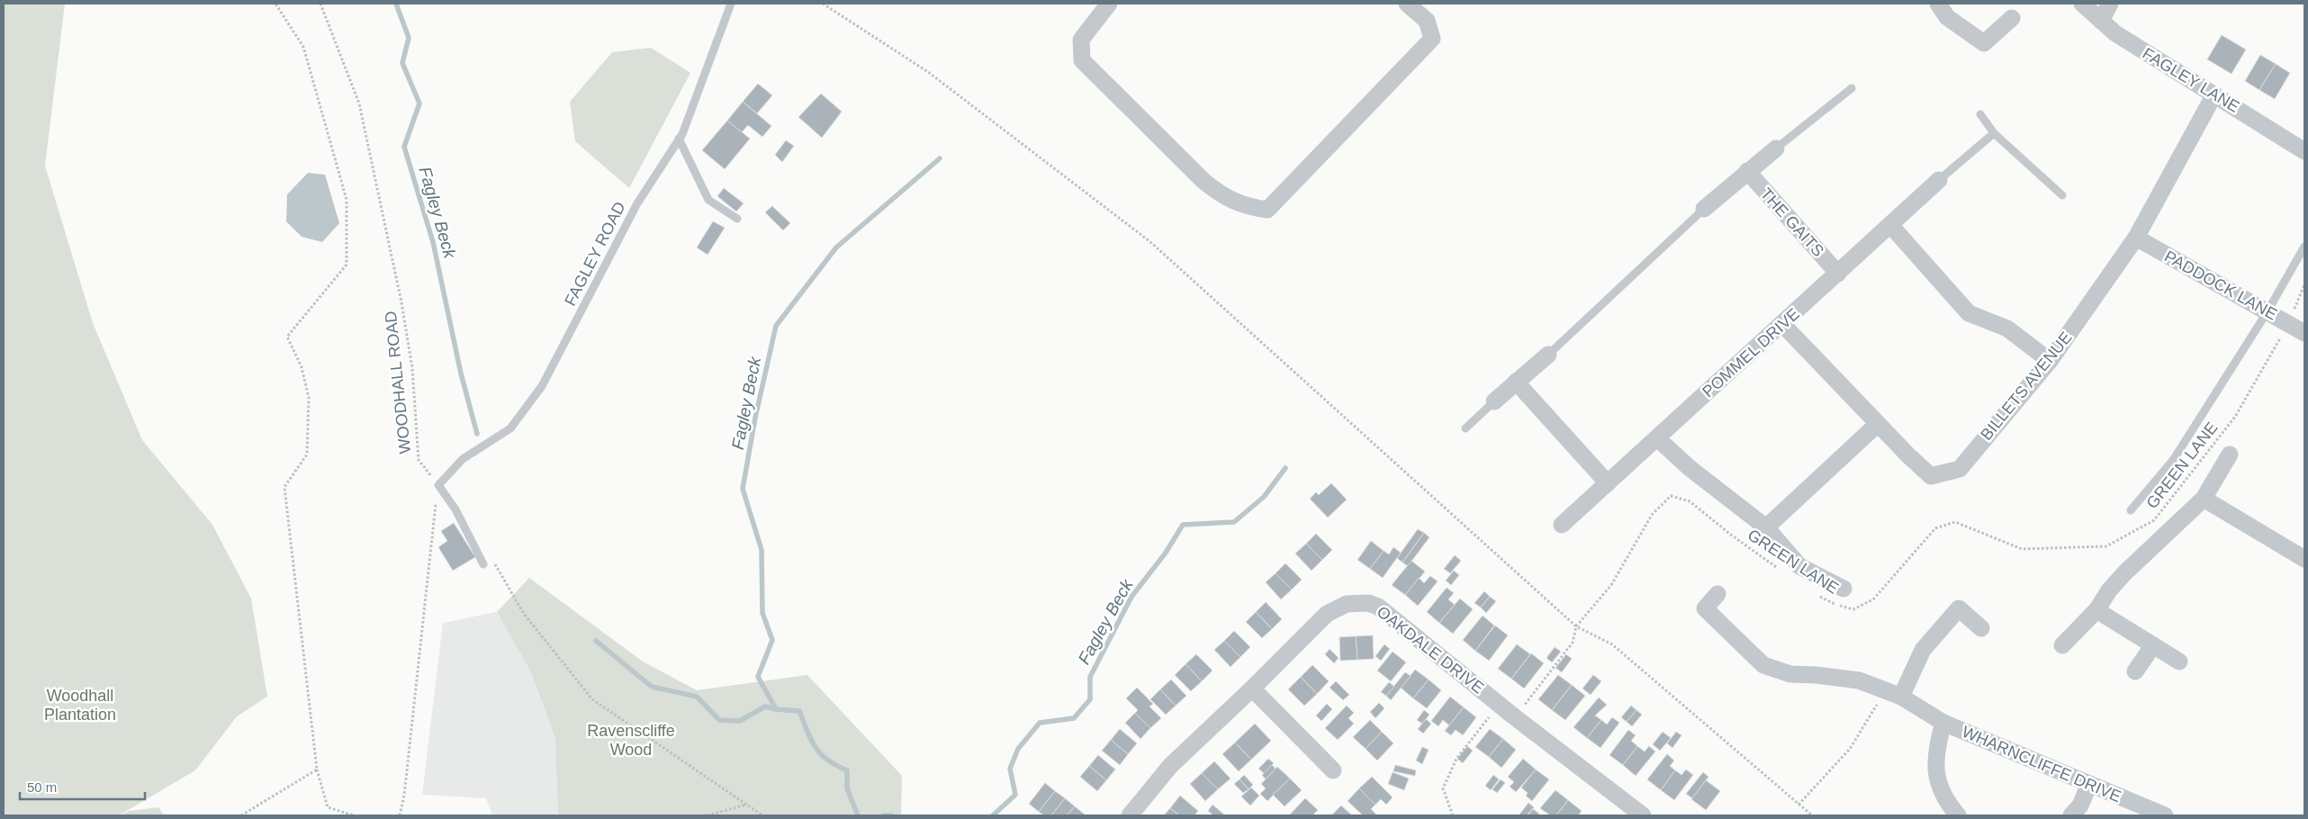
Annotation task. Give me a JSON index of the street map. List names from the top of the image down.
{
  "streets": {
    "street": [
      "FAGLEY LANE",
      "THE GAITS",
      "PADDOCK LANE",
      "POMMEL DRIVE",
      "BILLETS AVENUE",
      "OAKDALE DRIVE",
      "WHARNCLIFFE DRIVE"
    ],
    "lane": ["FAGLEY ROAD"],
    "path": ["WOODHALL ROAD", "GREEN LANE"]
  },
  "crossings": [
    ["FAGLEY LANE", "BILLETS AVENUE"],
    ["THE GAITS", "POMMEL DRIVE"],
    ["FAGLEY ROAD", "WOODHALL ROAD"],
    ["PADDOCK LANE", "BILLETS AVENUE"],
    ["PADDOCK LANE", "GREEN LANE"],
    ["POMMEL DRIVE", "BILLETS AVENUE"]
  ],
  "water": ["Fagley Beck"],
  "parks": ["Woodhall Plantation", "Ravenscliffe Wood"],
  "scale_bar": "50 m"
}
